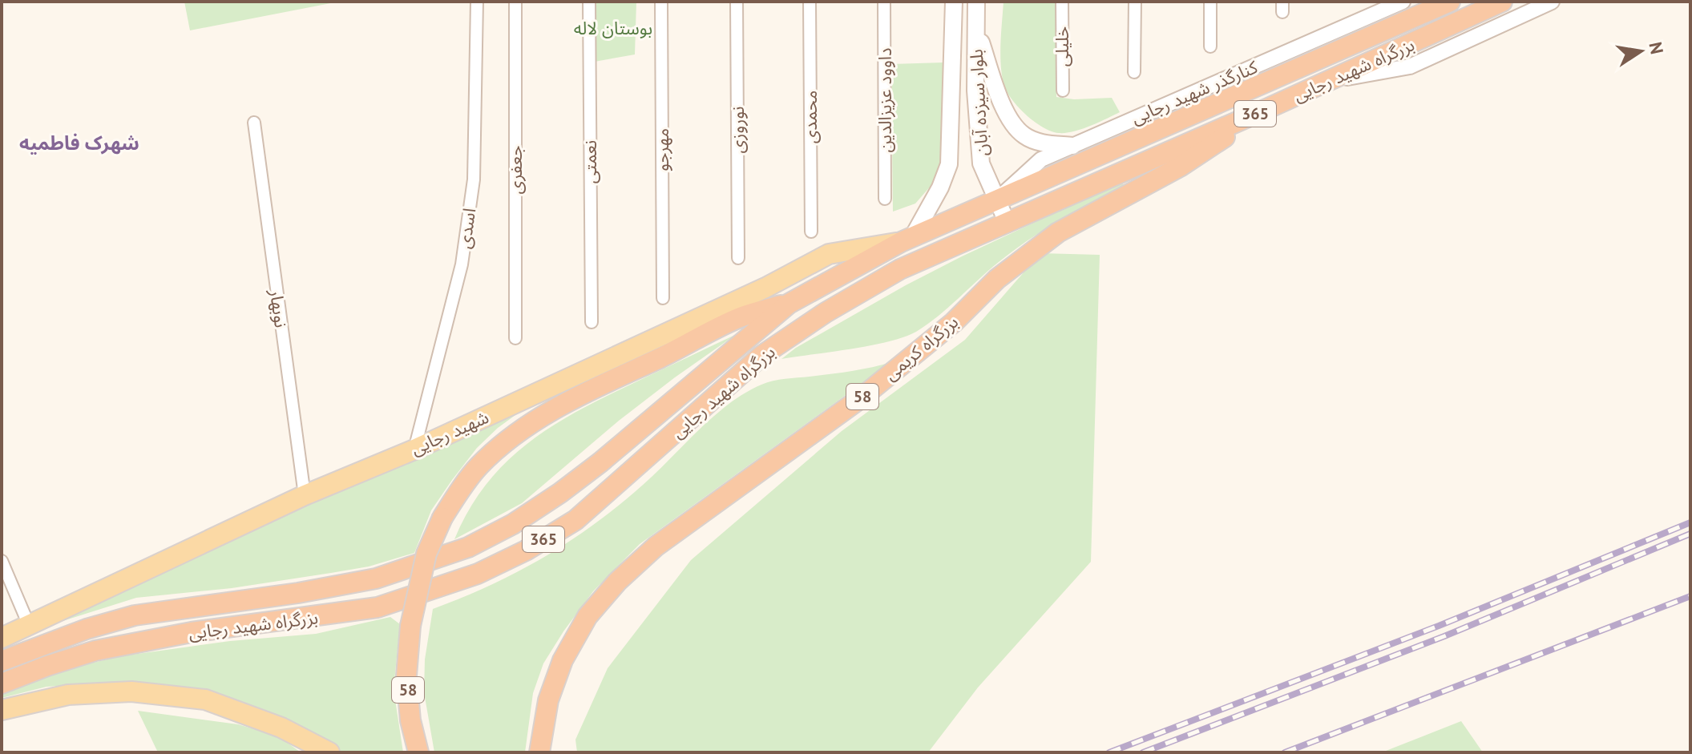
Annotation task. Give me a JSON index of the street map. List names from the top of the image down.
{
  "streets": {
    "highway": [
      "بزرگراه شهید رجایی",
      "365",
      "بزرگراه کریمی",
      "58"
    ],
    "main road": ["بلوار سیزده آبان", "شهید رجایی"],
    "street": [
      "خلیلی",
      "کنارگذر شهید رجایی",
      "داوود عزیزالدین",
      "محمدی",
      "نوروزی",
      "مهرجو",
      "نعمتی",
      "جعفری",
      "اسدی",
      "نوبهار"
    ]
  },
  "crossings": [
    ["بزرگراه شهید رجایی", "کنارگذر شهید رجایی"],
    ["بزرگراه شهید رجایی", "بلوار سیزده آبان"],
    ["بزرگراه شهید رجایی", "بزرگراه کریمی"],
    ["بزرگراه شهید رجایی", "58"],
    ["بزرگراه شهید رجایی", "شهید رجایی"],
    ["کنارگذر شهید رجایی", "بلوار سیزده آبان"],
    ["بلوار سیزده آبان", "شهید رجایی"],
    ["اسدی", "شهید رجایی"],
    ["نوبهار", "شهید رجایی"]
  ],
  "districts": ["شهرک فاطمیه"],
  "parks": ["بوستان لاله"],
  "north": "right"
}
